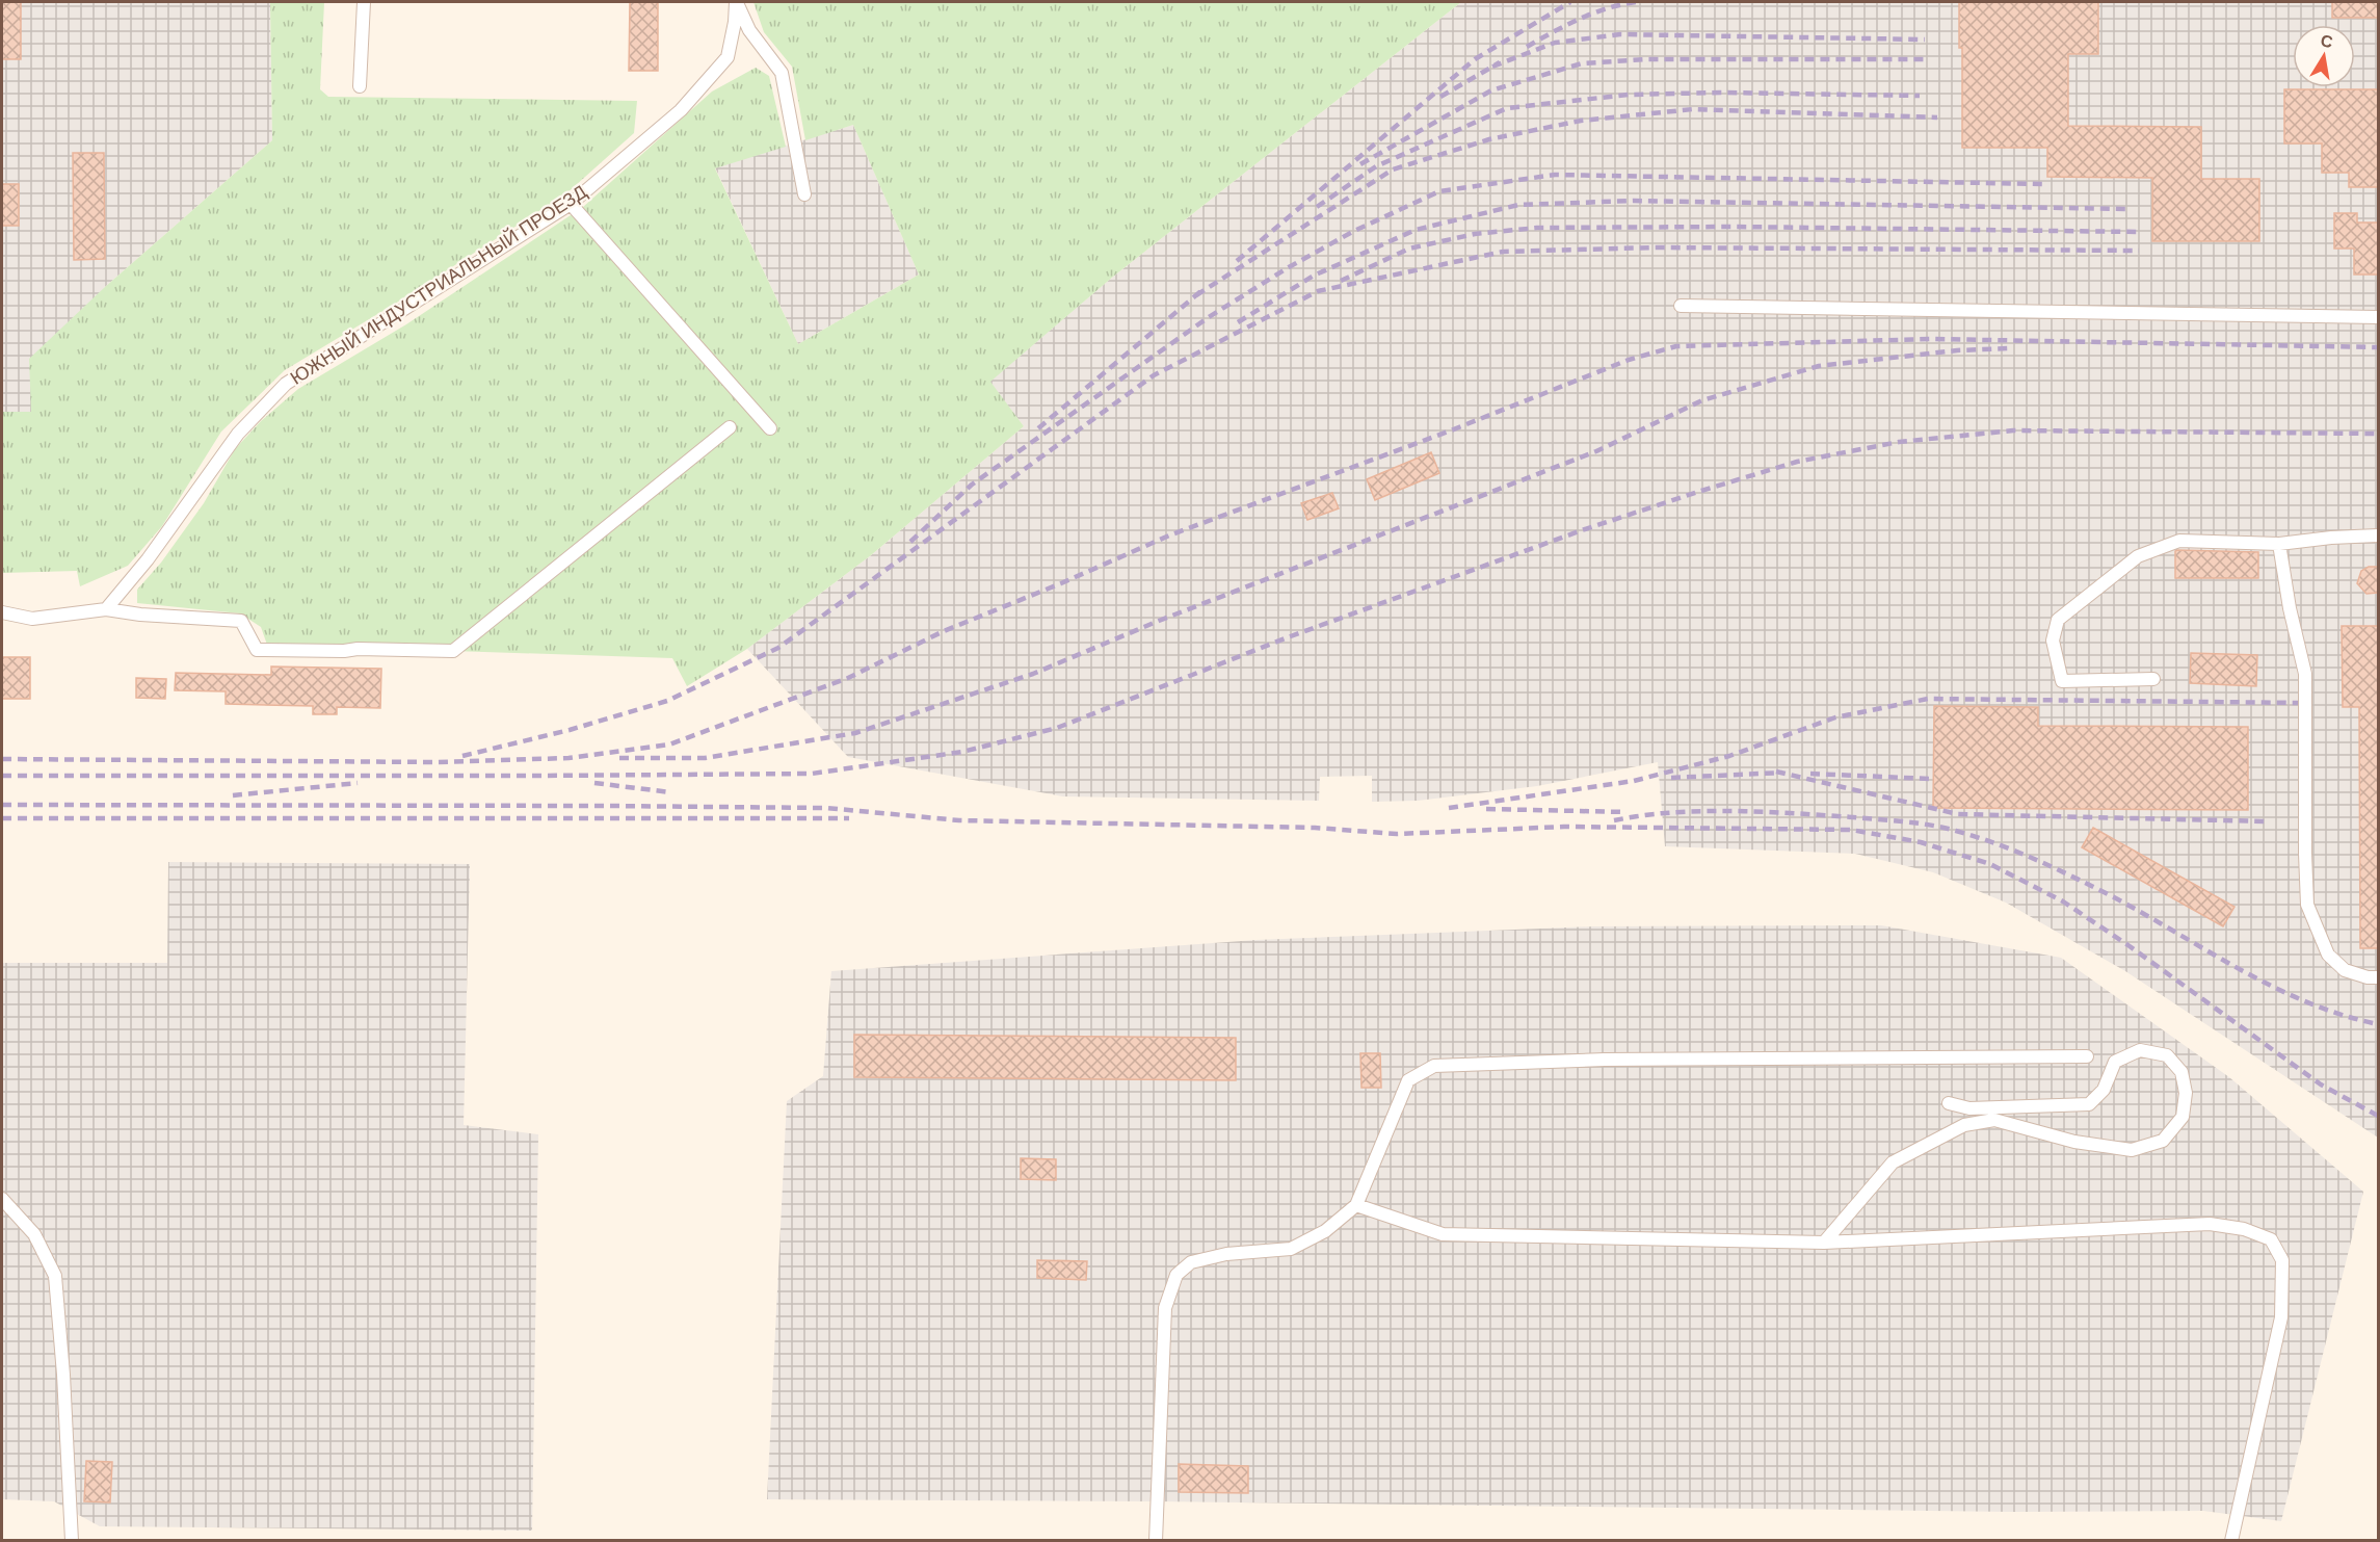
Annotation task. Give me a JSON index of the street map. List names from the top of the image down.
{
  "streets": {
    "lane": ["ЮЖНЫЙ ИНДУСТРИАЛЬНЫЙ ПРОЕЗД"]
  },
  "north": "top"
}
